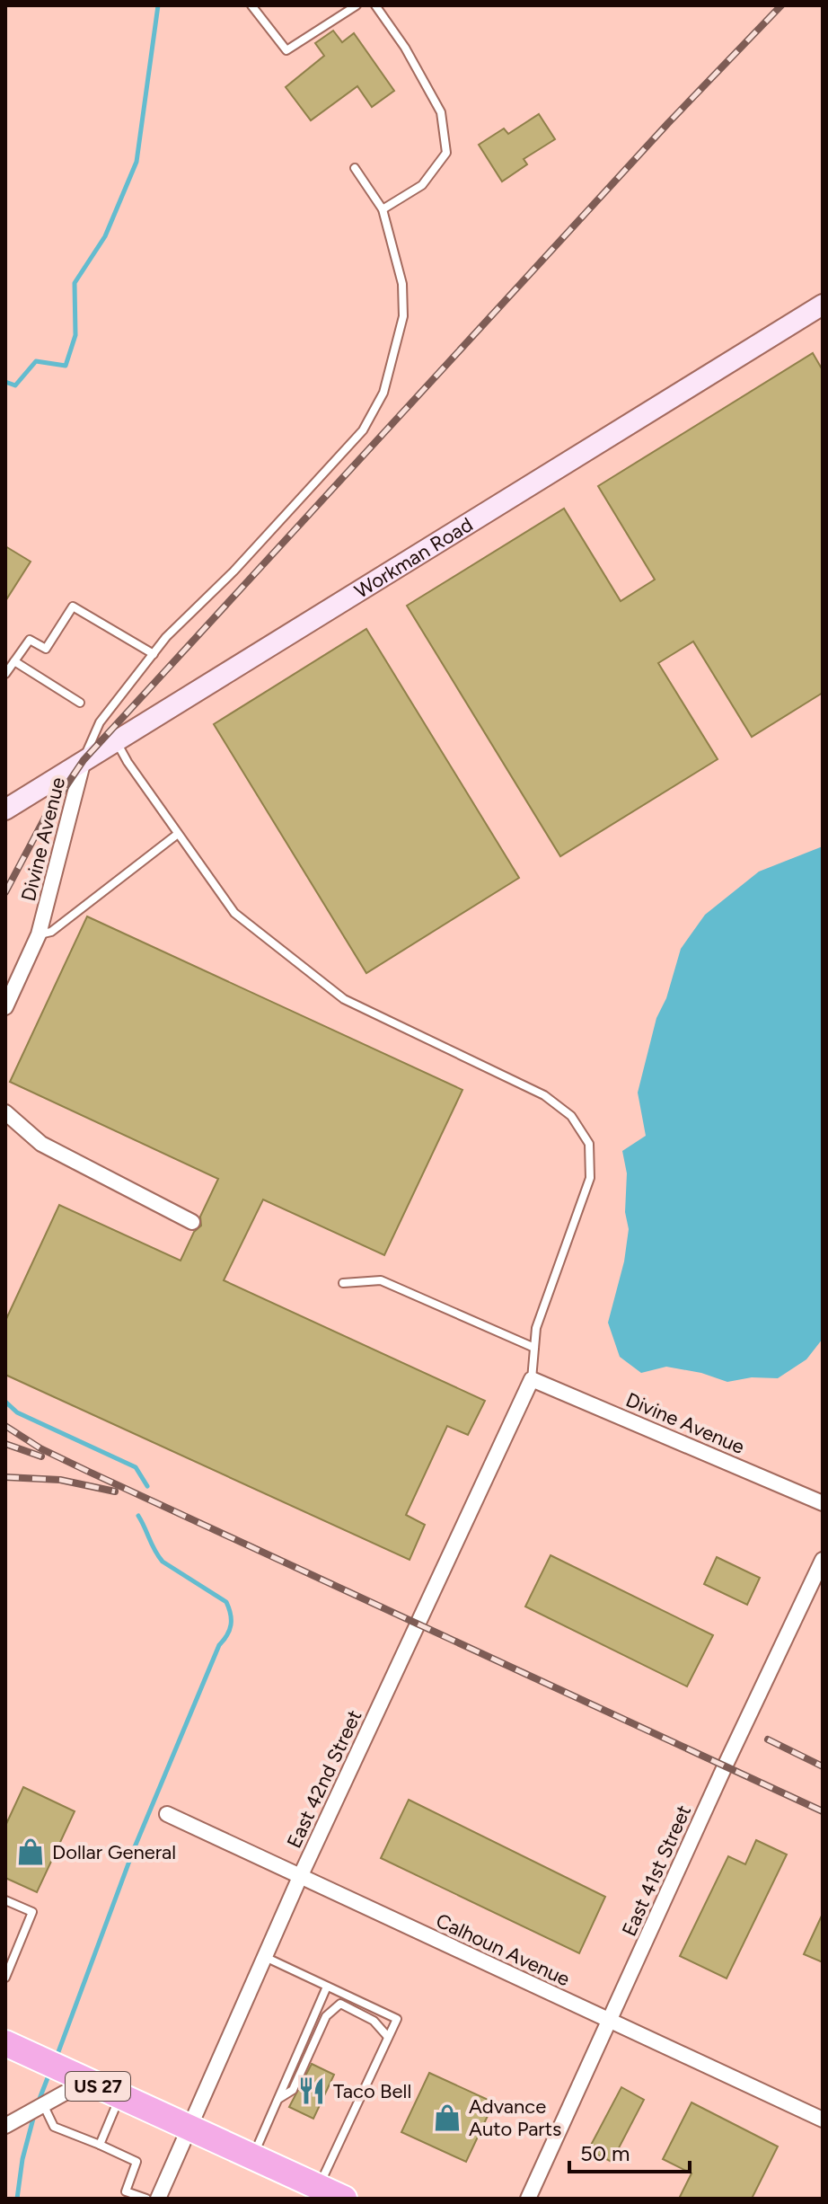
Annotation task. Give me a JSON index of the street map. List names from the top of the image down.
{
  "streets": {
    "highway": ["US 27"],
    "street": [
      "Workman Road",
      "Divine Avenue",
      "East 42nd Street",
      "East 41st Street",
      "Calhoun Avenue"
    ]
  },
  "crossings": [
    ["Workman Road", "Divine Avenue"],
    ["Divine Avenue", "East 42nd Street"],
    ["East 42nd Street", "Calhoun Avenue"],
    ["East 42nd Street", "US 27"],
    ["East 41st Street", "Calhoun Avenue"]
  ],
  "places": {
    "shop": ["Dollar General", "Advance Auto Parts"],
    "restaurant": ["Taco Bell"]
  },
  "scale_bar": "50 m"
}
